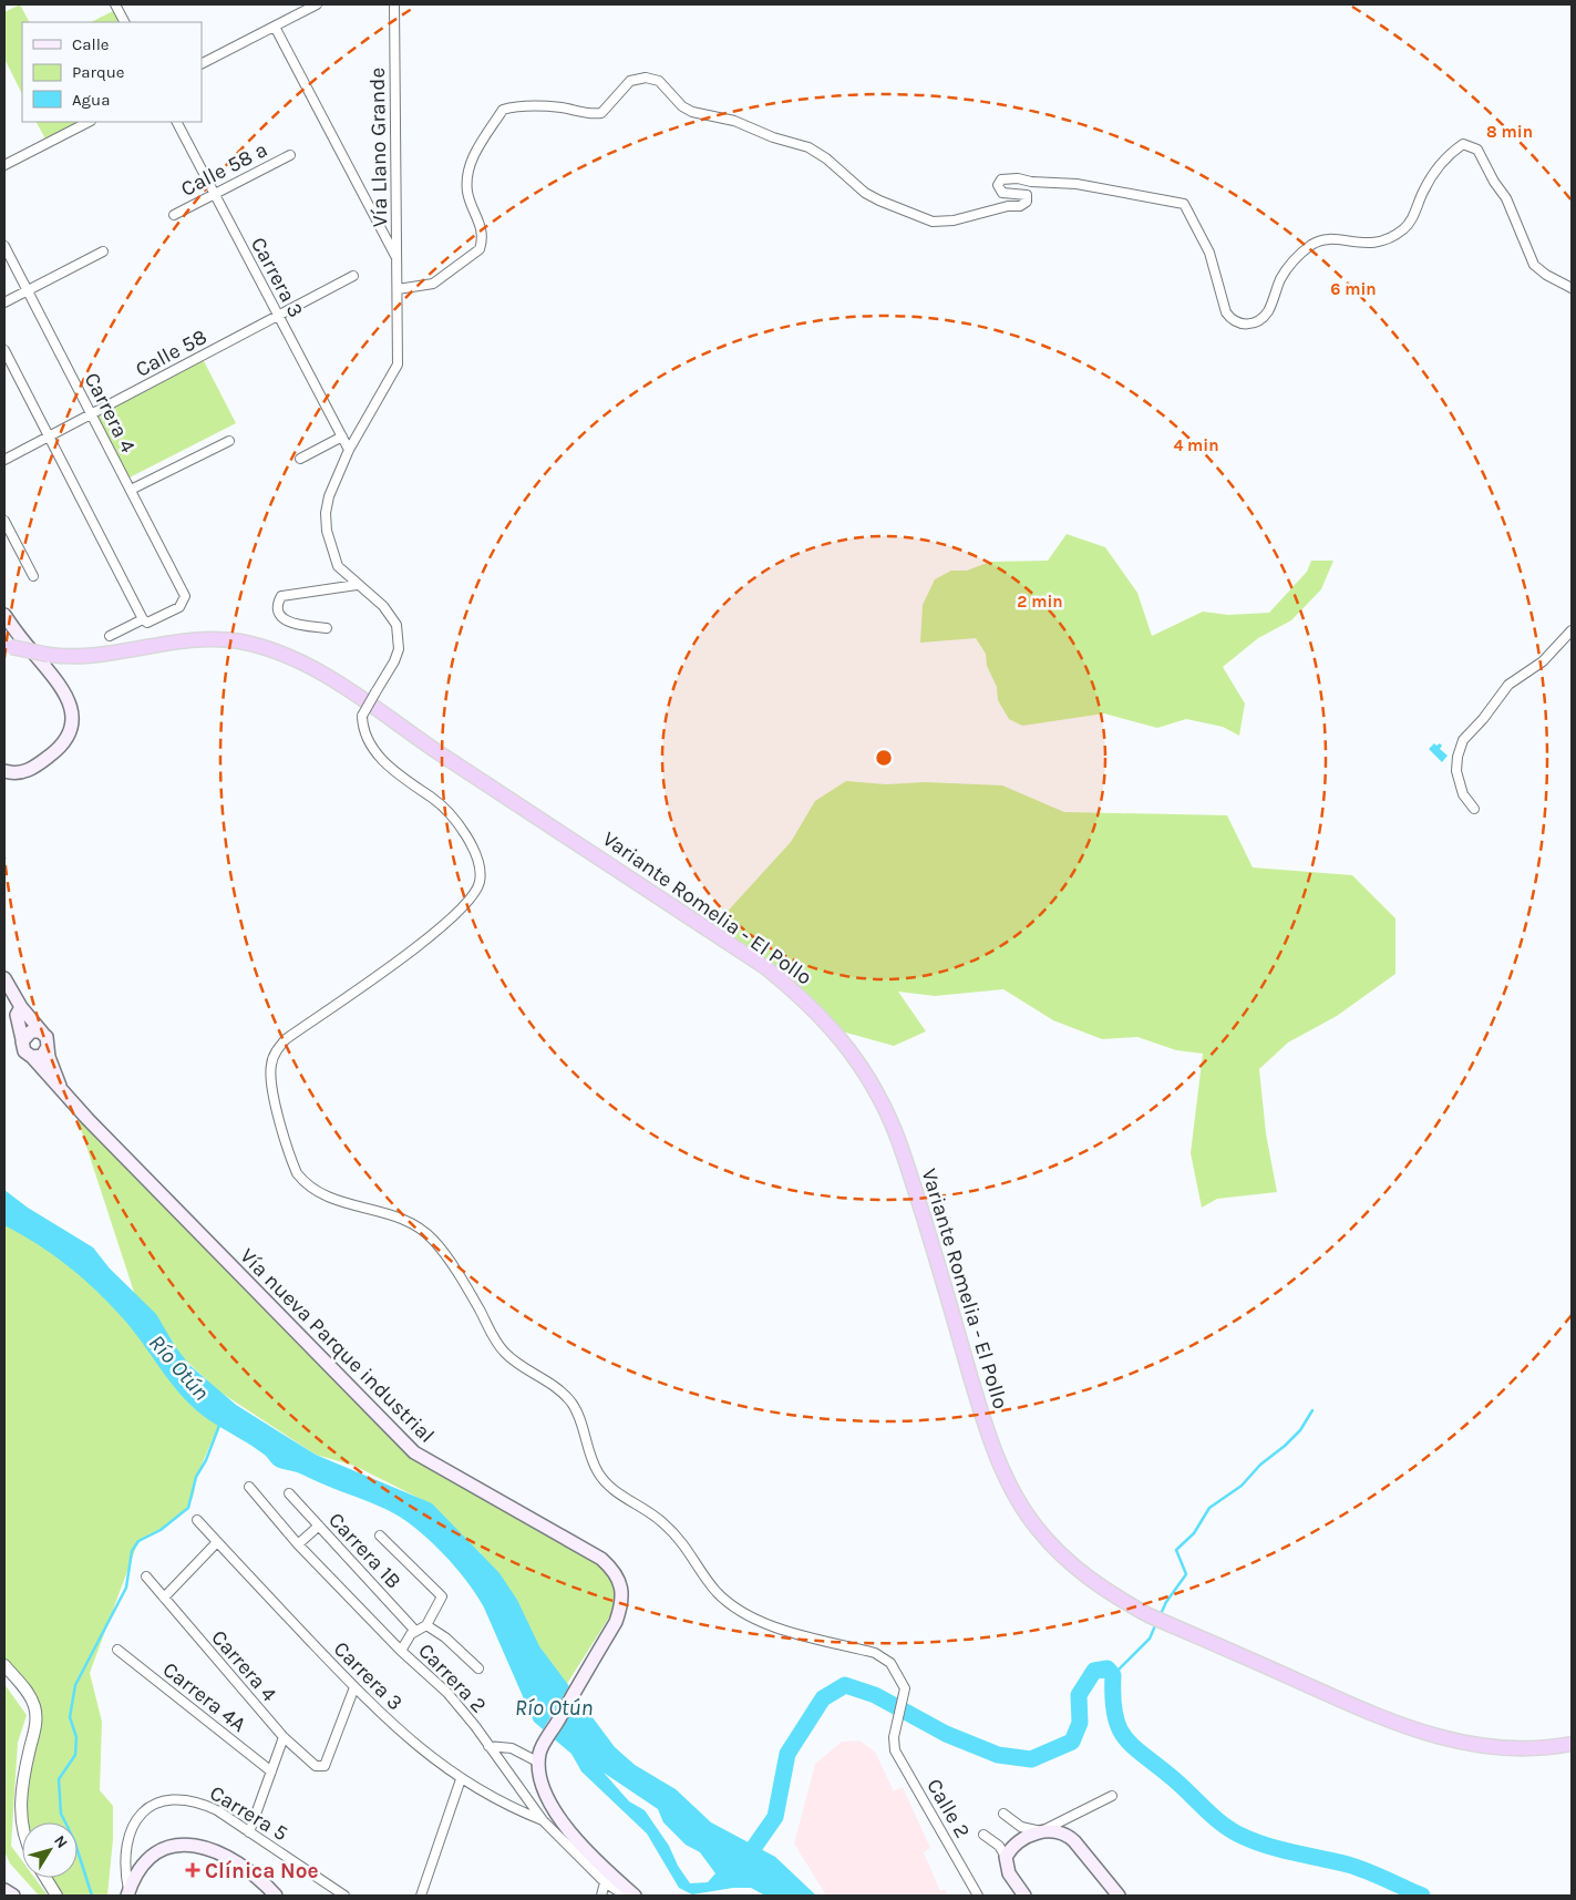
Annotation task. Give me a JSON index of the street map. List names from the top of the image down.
{
  "streets": {
    "highway": ["Variante Romelia - El Pollo"],
    "main road": ["Vía nueva Parque industrial"],
    "street": [
      "Vía Llano Grande",
      "Calle 58 a",
      "Carrera 3",
      "Calle 58",
      "Carrera 4",
      "Carrera 1B",
      "Carrera 2",
      "Carrera 4A",
      "Calle 2",
      "Carrera 5"
    ]
  },
  "crossings": [
    ["Vía Llano Grande", "Carrera 3"],
    ["Vía Llano Grande", "Calle 2"],
    ["Calle 58 a", "Carrera 3"],
    ["Carrera 3", "Calle 58"],
    ["Carrera 3", "Carrera 4"],
    ["Carrera 3", "Carrera 2"],
    ["Calle 58", "Carrera 4"]
  ],
  "water": ["Río Otún"],
  "places": {
    "health": ["Clínica Noe"]
  },
  "legend": ["Calle", "Parque", "Agua"],
  "north": "top right",
  "rings": [
    "8 min",
    "6 min",
    "4 min",
    "2 min"
  ]
}
